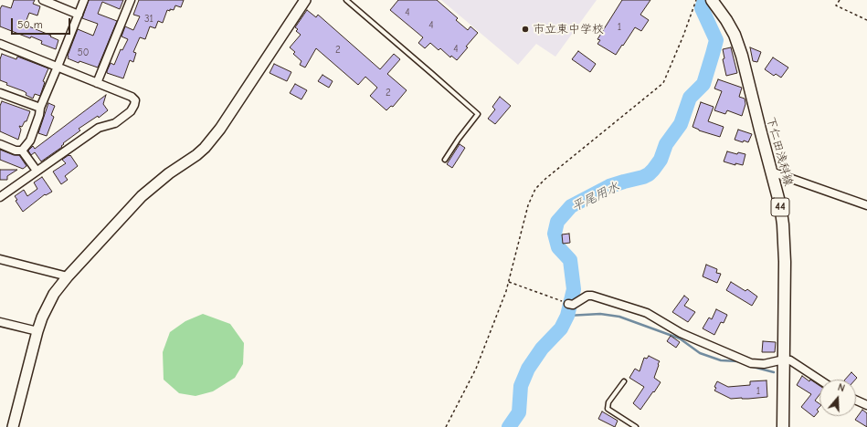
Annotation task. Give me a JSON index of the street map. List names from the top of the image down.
{
  "streets": {
    "main road": ["下仁田浅科線", "44"]
  },
  "water": ["平尾用水"],
  "places": ["市立東中学校"],
  "house_numbers": [
    "4",
    "31",
    "4",
    "1",
    "4",
    "2",
    "50",
    "2",
    "1"
  ],
  "scale_bar": "50 m",
  "north": "top"
}
